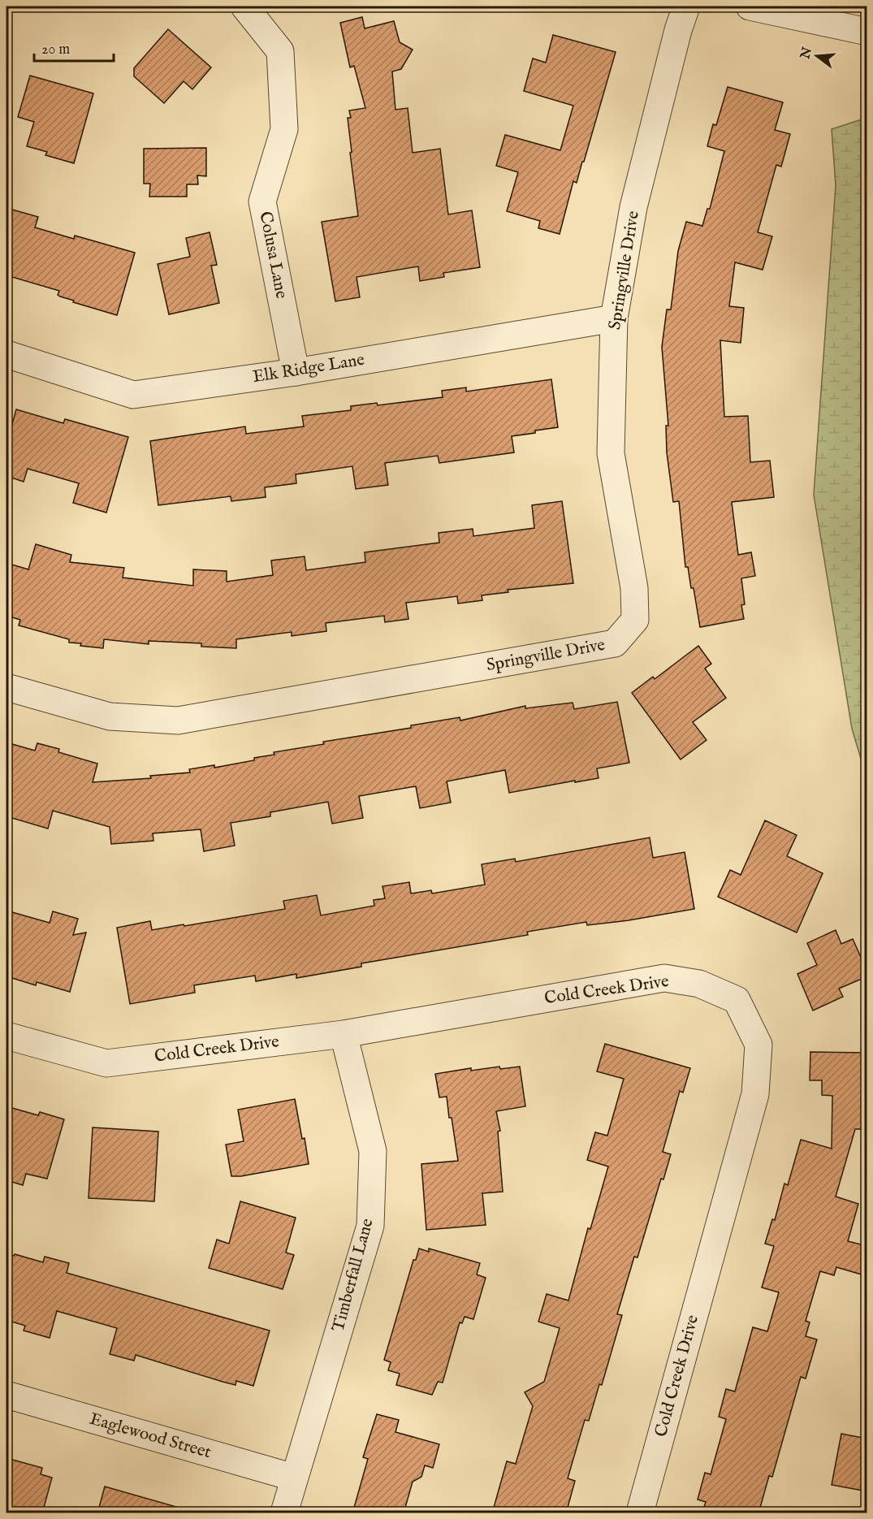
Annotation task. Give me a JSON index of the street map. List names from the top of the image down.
{
  "streets": {
    "street": [
      "Colusa Lane",
      "Springville Drive",
      "Elk Ridge Lane",
      "Cold Creek Drive",
      "Timberfall Lane",
      "Eaglewood Street"
    ]
  },
  "crossings": [
    ["Colusa Lane", "Elk Ridge Lane"],
    ["Springville Drive", "Elk Ridge Lane"],
    ["Cold Creek Drive", "Timberfall Lane"],
    ["Timberfall Lane", "Eaglewood Street"]
  ],
  "scale_bar": "20 m",
  "north": "left"
}
